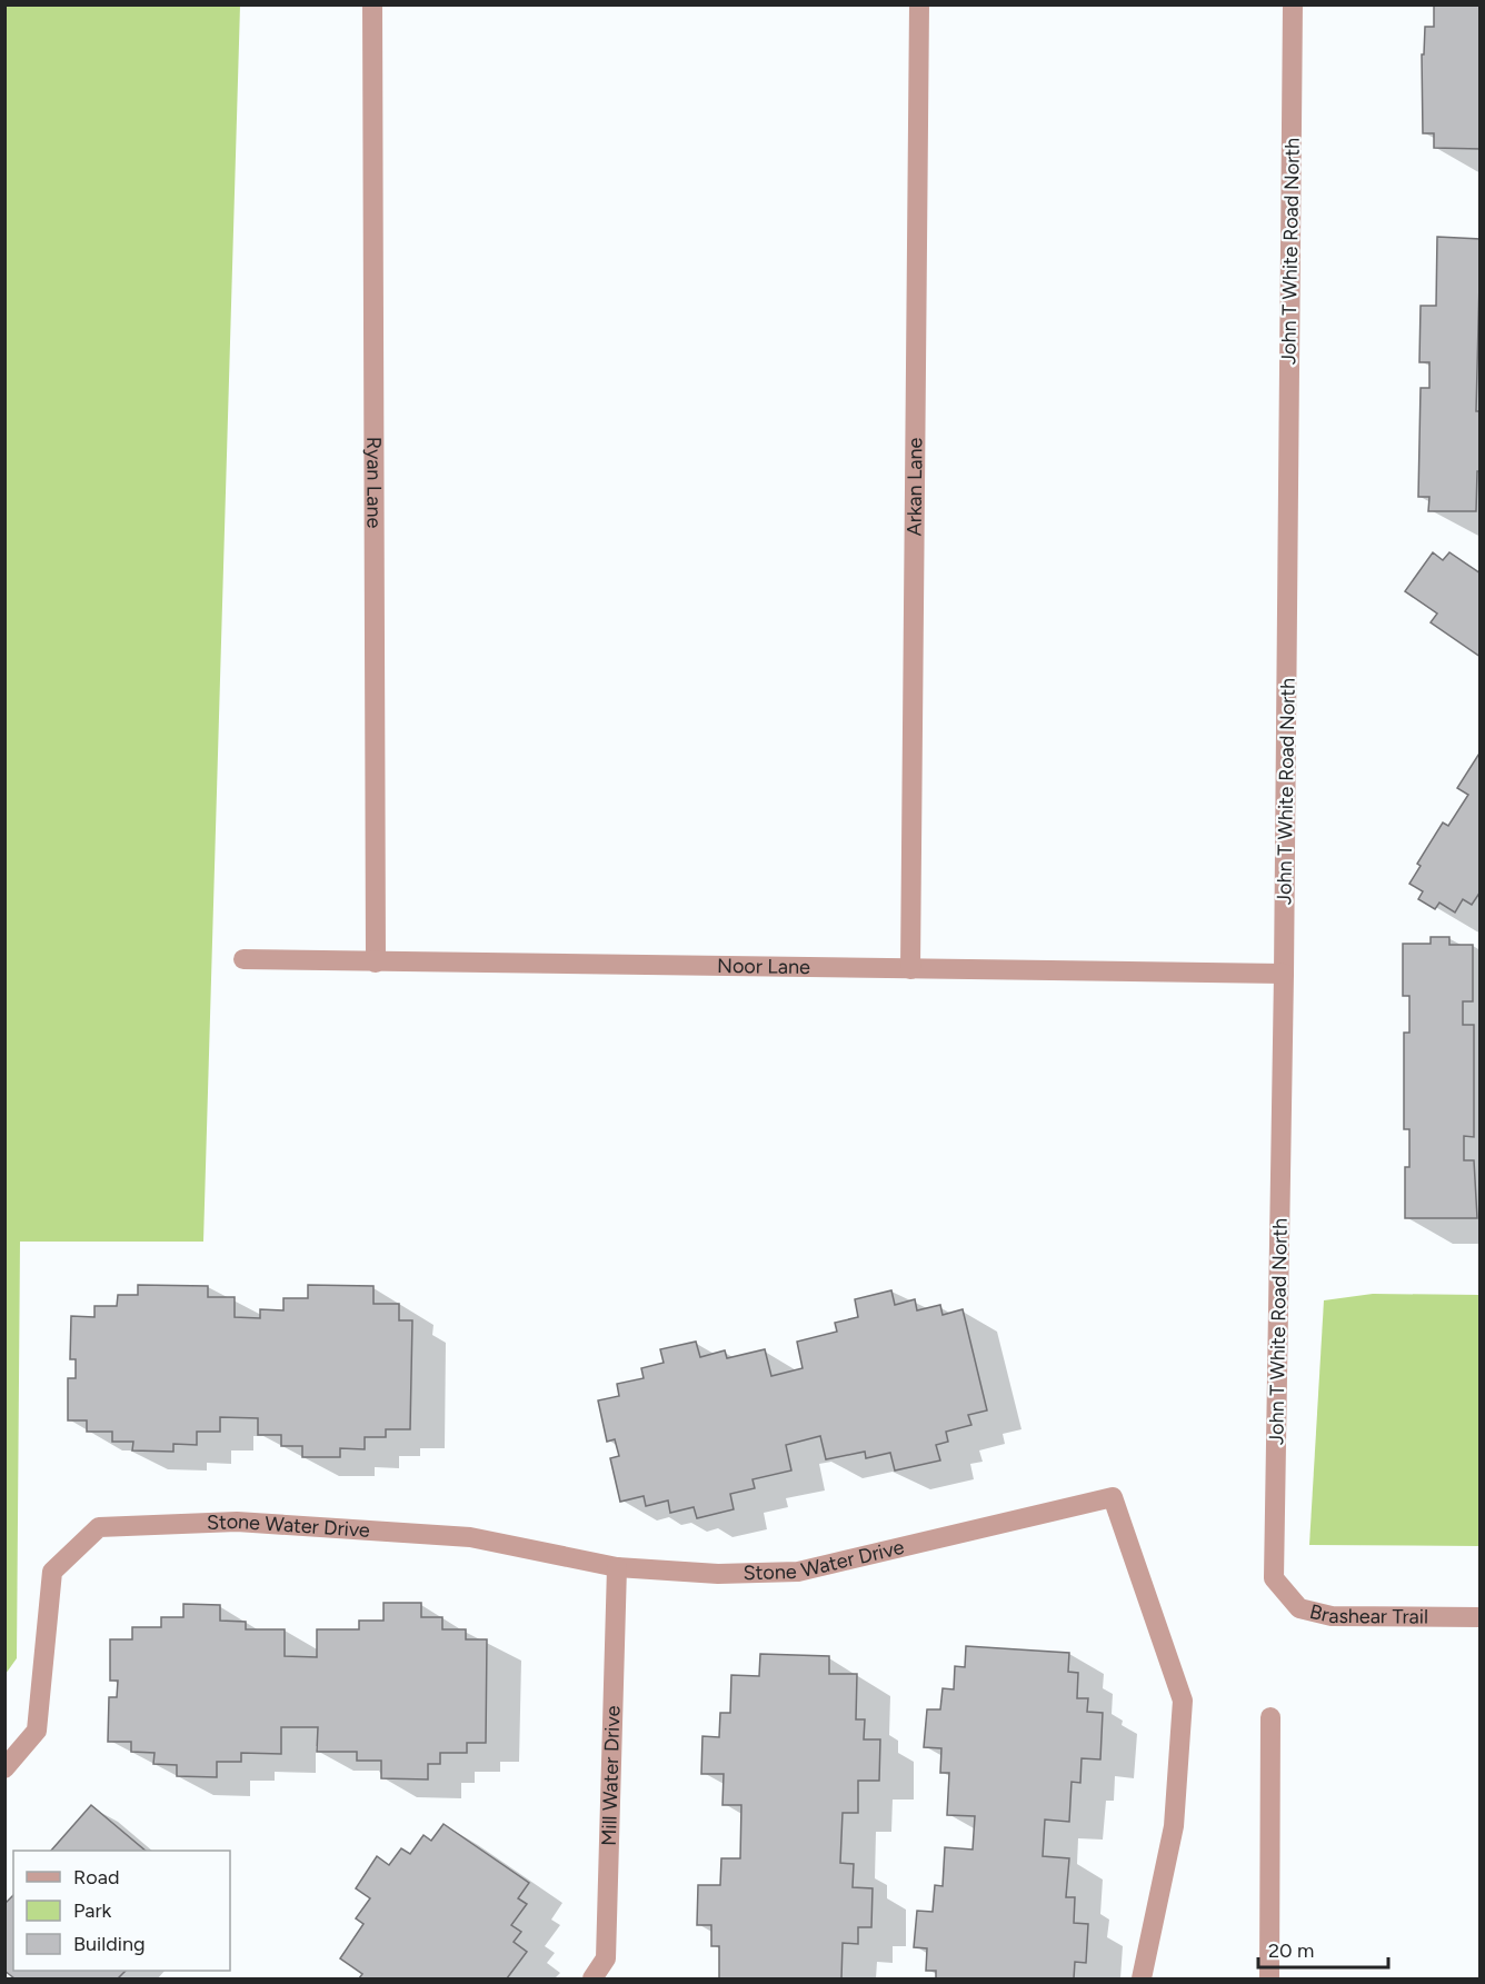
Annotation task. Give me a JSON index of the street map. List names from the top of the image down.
{
  "streets": {
    "street": [
      "John T White Road North",
      "Ryan Lane",
      "Arkan Lane",
      "Noor Lane",
      "Stone Water Drive",
      "Brashear Trail",
      "Mill Water Drive"
    ]
  },
  "crossings": [
    ["John T White Road North", "Noor Lane"],
    ["John T White Road North", "Brashear Trail"],
    ["Ryan Lane", "Noor Lane"],
    ["Arkan Lane", "Noor Lane"],
    ["Stone Water Drive", "Mill Water Drive"]
  ],
  "legend": ["Road", "Park", "Building"],
  "scale_bar": "20 m"
}
